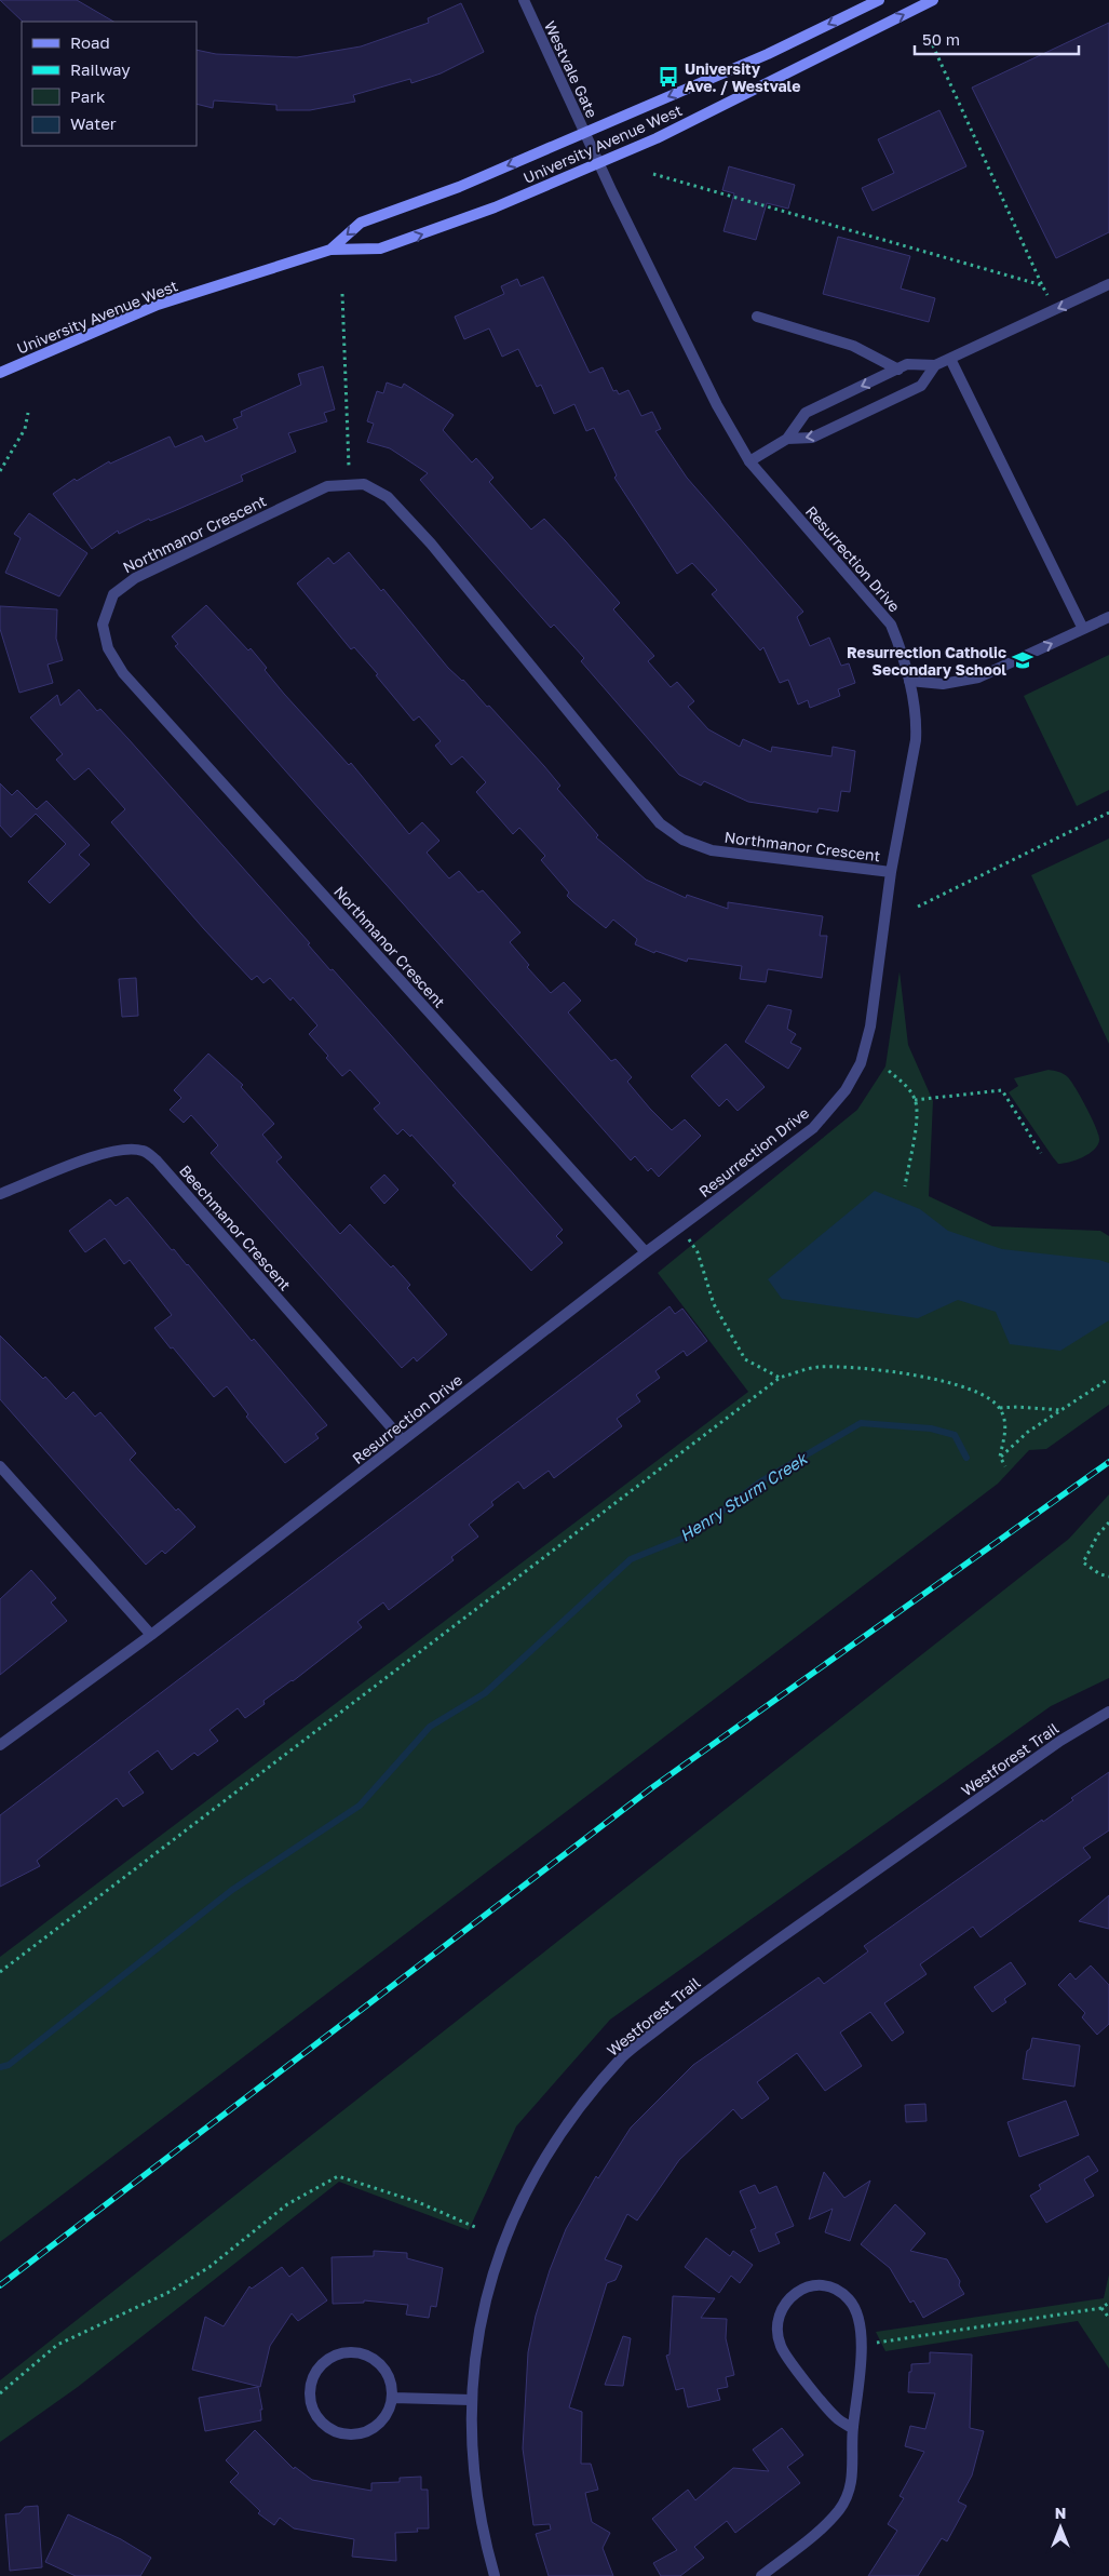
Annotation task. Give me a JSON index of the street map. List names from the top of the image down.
{
  "streets": {
    "main road": ["University Avenue West"],
    "street": [
      "Westvale Gate",
      "Northmanor Crescent",
      "Resurrection Drive",
      "Beechmanor Crescent",
      "Westforest Trail"
    ]
  },
  "crossings": [
    ["Westvale Gate", "University Avenue West"],
    ["Westvale Gate", "Resurrection Drive"],
    ["University Avenue West", "Resurrection Drive"],
    ["Northmanor Crescent", "Resurrection Drive"],
    ["Resurrection Drive", "Beechmanor Crescent"]
  ],
  "water": ["Henry Sturm Creek"],
  "places": {
    "bus stop": ["University Ave. / Westvale"],
    "school or university": ["Resurrection Catholic Secondary School"]
  },
  "legend": [
    "Road",
    "Railway",
    "Park",
    "Water"
  ],
  "scale_bar": "50 m",
  "north": "top"
}
